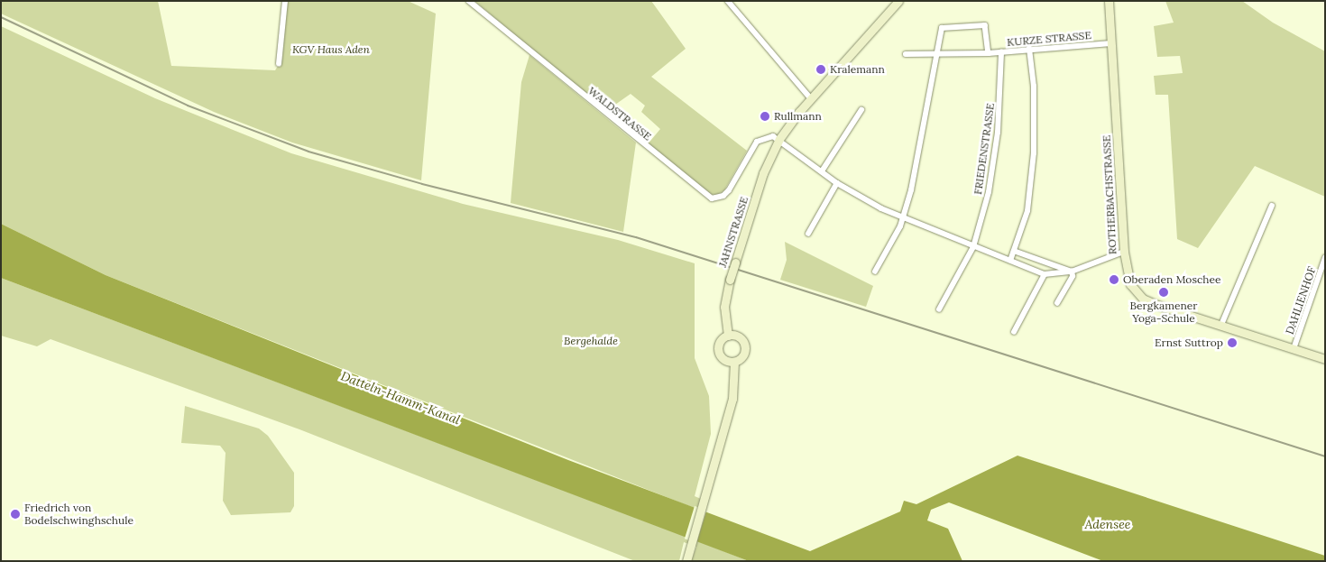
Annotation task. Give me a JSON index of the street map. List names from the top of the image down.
{
  "streets": {
    "main road": ["ROTHERBACHSTRASSE", "JAHNSTRASSE"],
    "street": [
      "KURZE STRASSE",
      "WALDSTRASSE",
      "FRIEDENSTRASSE",
      "DAHLIENHOF"
    ]
  },
  "crossings": [
    ["KURZE STRASSE", "FRIEDENSTRASSE"],
    ["KURZE STRASSE", "ROTHERBACHSTRASSE"],
    ["WALDSTRASSE", "JAHNSTRASSE"],
    ["ROTHERBACHSTRASSE", "DAHLIENHOF"]
  ],
  "water": ["Datteln-Hamm-Kanal", "Adensee"],
  "parks": ["KGV Haus Aden", "Bergehalde"],
  "places": [
    "Kralemann",
    "Rullmann",
    "Oberaden Moschee",
    "Bergkamener Yoga-Schule",
    "Ernst Suttrop",
    "Friedrich von Bodelschwinghschule"
  ]
}
